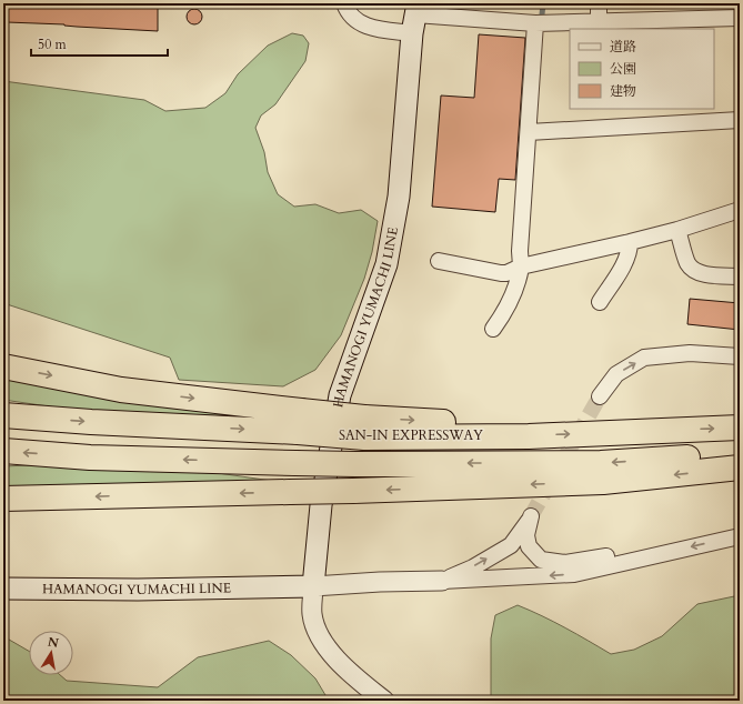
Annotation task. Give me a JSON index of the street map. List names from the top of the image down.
{
  "streets": {
    "main road": ["HAMANOGI YUMACHI LINE"]
  },
  "legend": ["道路", "公園", "建物"],
  "scale_bar": "50 m",
  "north": "top"
}
